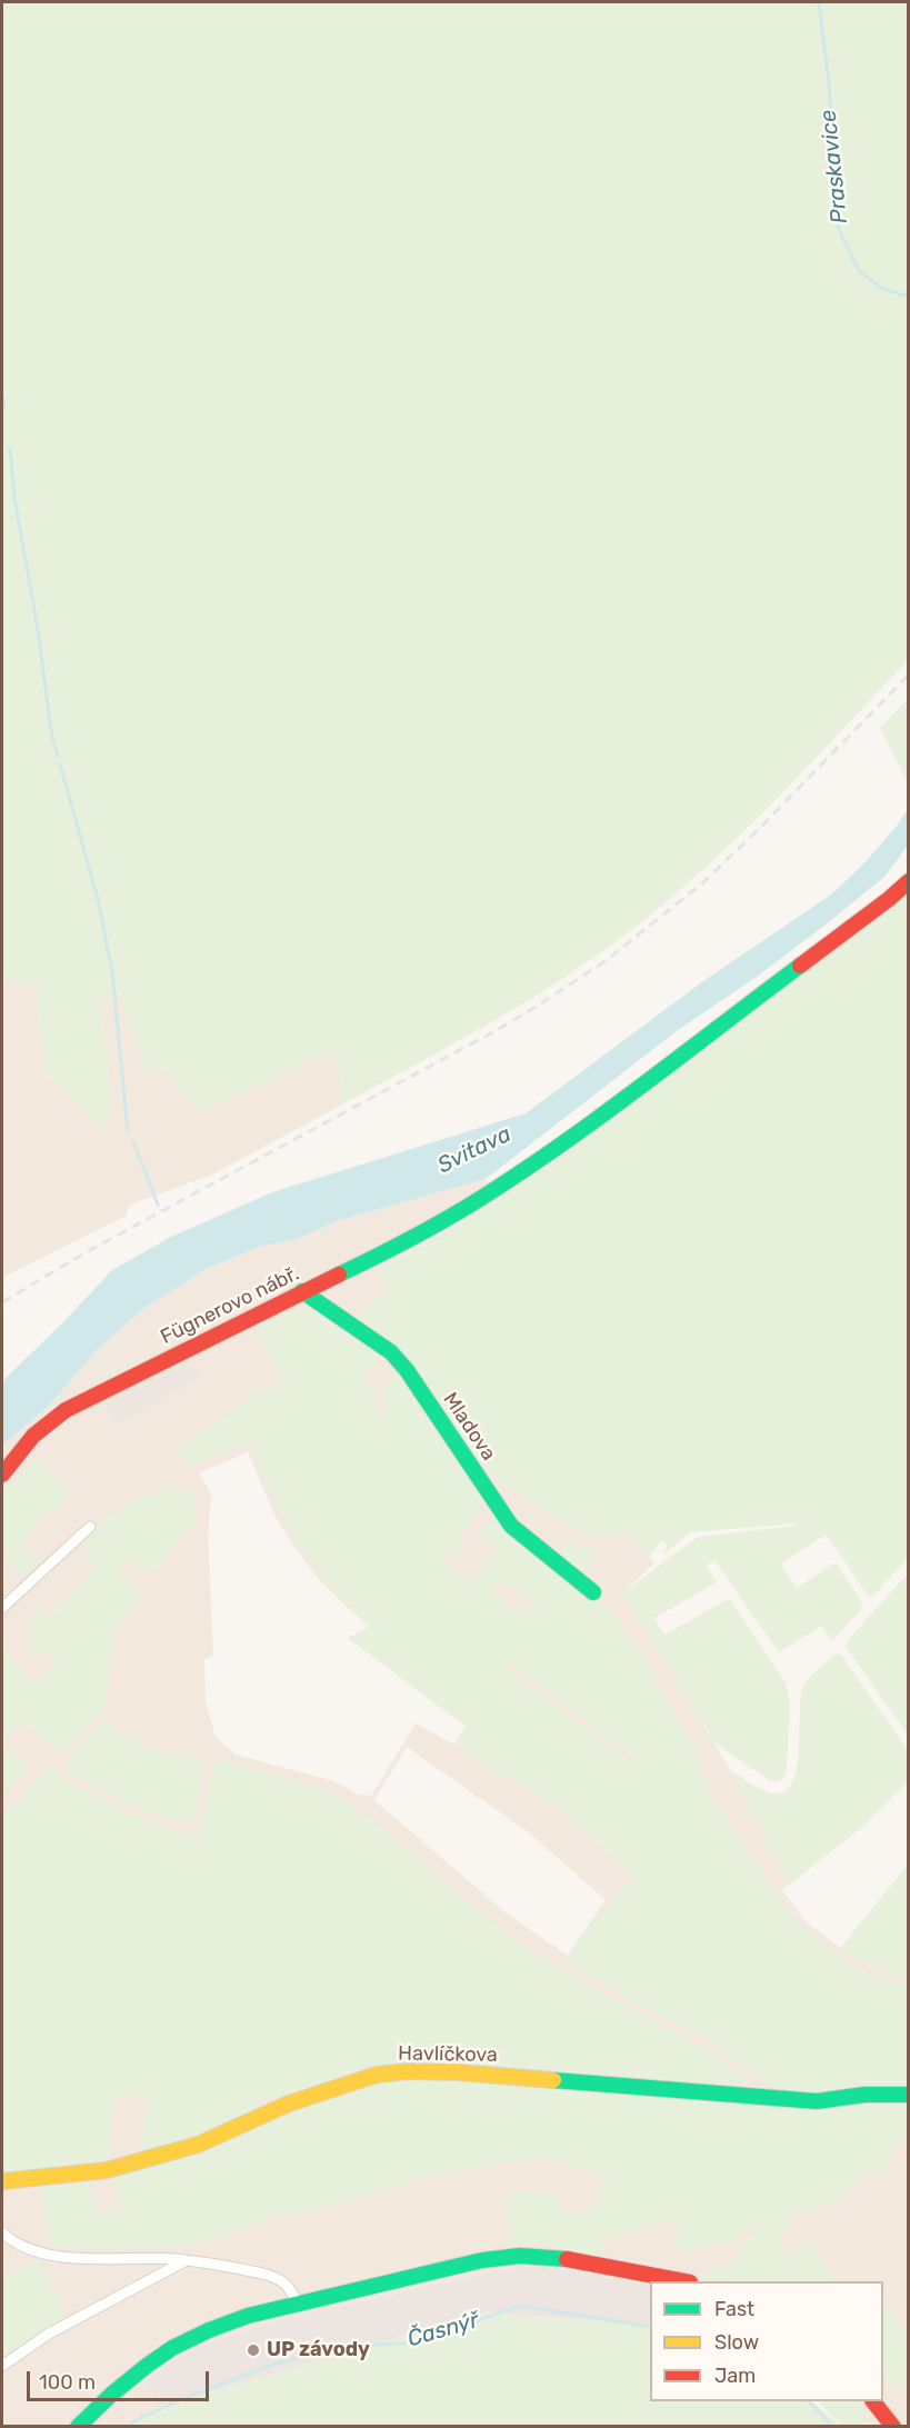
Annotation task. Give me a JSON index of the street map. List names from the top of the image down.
{
  "streets": {
    "street": ["Fügnerovo nábř.", "Mladova", "Havlíčkova"]
  },
  "crossings": [
    ["Fügnerovo nábř.", "Mladova"]
  ],
  "water": ["Praskavice", "Svitava", "Časnýř"],
  "places": ["UP závody"],
  "legend": ["Fast", "Slow", "Jam"],
  "scale_bar": "100 m"
}
